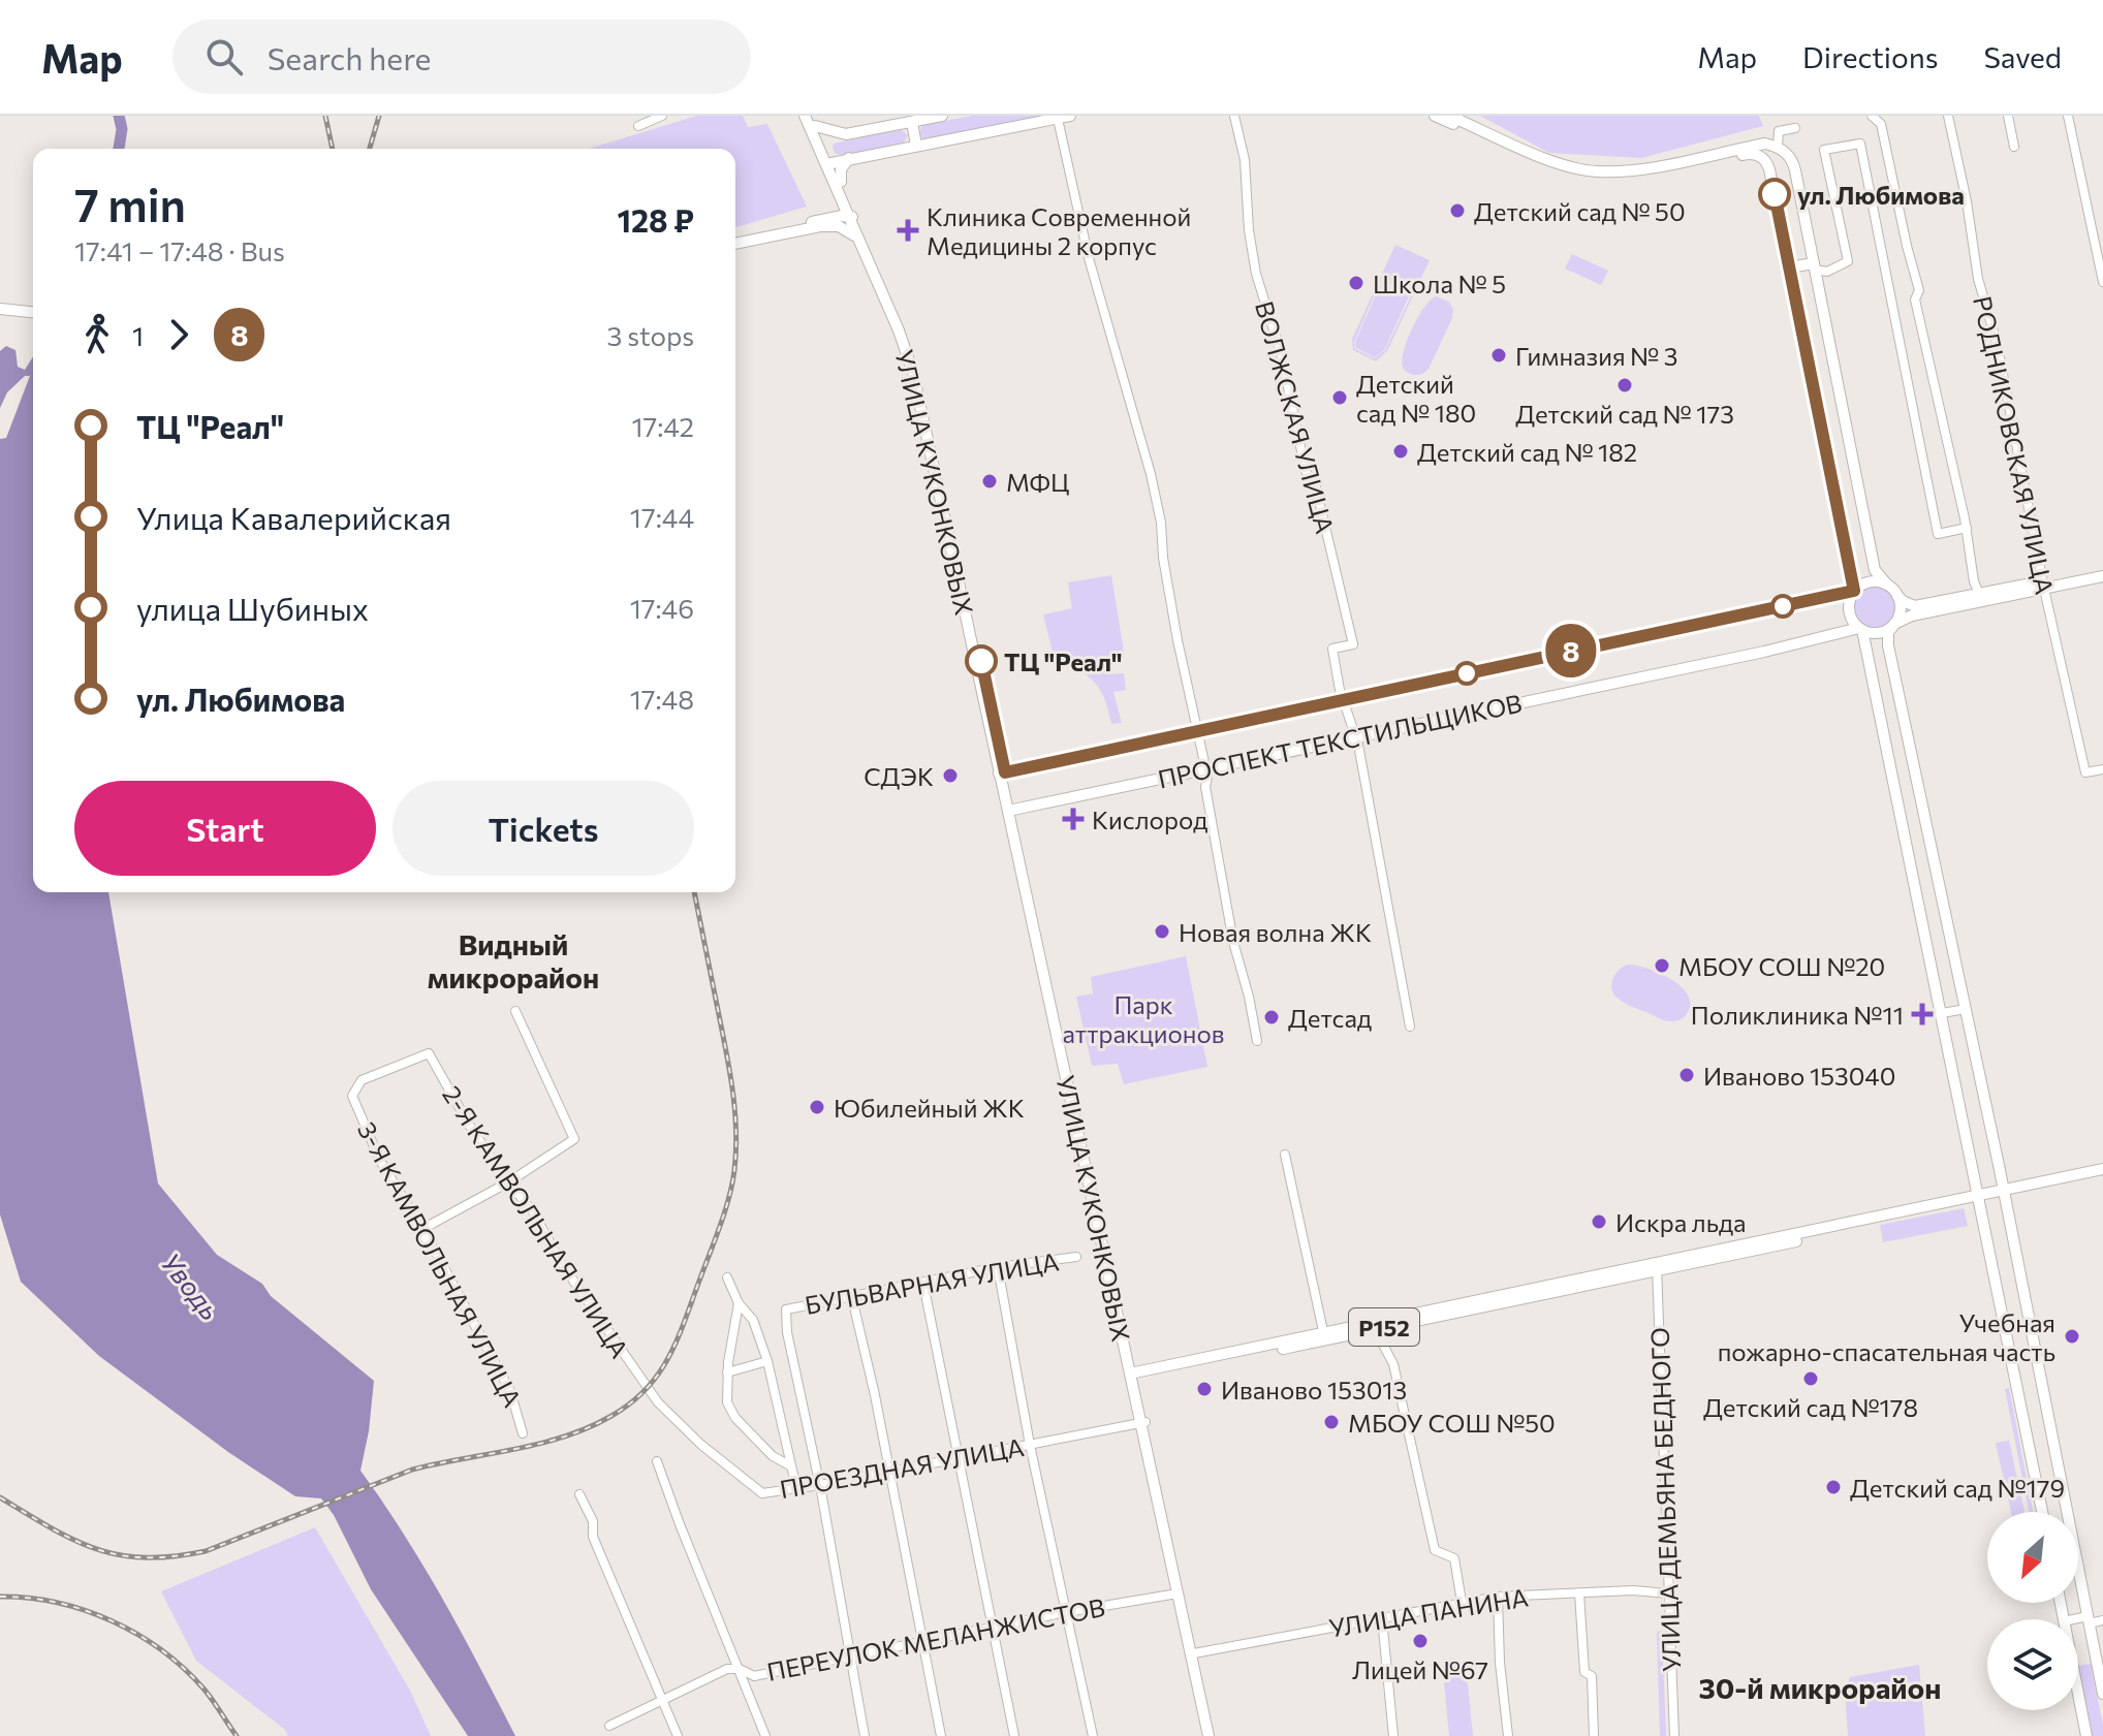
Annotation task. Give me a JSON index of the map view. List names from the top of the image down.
{
  "streets": {
    "main road": ["УЛИЦА КУКОНКОВЫХ", "ПРОСПЕКТ ТЕКСТИЛЬЩИКОВ", "Р152"],
    "street": [
      "ВОЛЖСКАЯ УЛИЦА",
      "РОДНИКОВСКАЯ УЛИЦА",
      "2-Я КАМВОЛЬНАЯ УЛИЦА",
      "3-Я КАМВОЛЬНАЯ УЛИЦА",
      "БУЛЬВАРНАЯ УЛИЦА",
      "ПРОЕЗДНАЯ УЛИЦА",
      "УЛИЦА ДЕМЬЯНА БЕДНОГО",
      "УЛИЦА ПАНИНА",
      "ПЕРЕУЛОК МЕЛАНЖИСТОВ"
    ]
  },
  "crossings": [
    ["ВОЛЖСКАЯ УЛИЦА", "ПРОСПЕКТ ТЕКСТИЛЬЩИКОВ"],
    ["УЛИЦА КУКОНКОВЫХ", "ПРОСПЕКТ ТЕКСТИЛЬЩИКОВ"],
    ["УЛИЦА КУКОНКОВЫХ", "Р152"],
    ["УЛИЦА КУКОНКОВЫХ", "ПРОЕЗДНАЯ УЛИЦА"],
    ["УЛИЦА КУКОНКОВЫХ", "УЛИЦА ПАНИНА"],
    ["УЛИЦА КУКОНКОВЫХ", "ПЕРЕУЛОК МЕЛАНЖИСТОВ"],
    ["2-Я КАМВОЛЬНАЯ УЛИЦА", "3-Я КАМВОЛЬНАЯ УЛИЦА"],
    ["2-Я КАМВОЛЬНАЯ УЛИЦА", "ПРОЕЗДНАЯ УЛИЦА"],
    ["БУЛЬВАРНАЯ УЛИЦА", "ПРОЕЗДНАЯ УЛИЦА"],
    ["Р152", "УЛИЦА ДЕМЬЯНА БЕДНОГО"],
    ["УЛИЦА ДЕМЬЯНА БЕДНОГО", "УЛИЦА ПАНИНА"]
  ],
  "districts": ["Видный микрорайон", "30-й микрорайон"],
  "water": ["Уводь"],
  "parks": ["Парк аттракционов"],
  "places": {
    "other": [
      "ул. Любимова",
      "Детский сад № 50",
      "Школа № 5",
      "Гимназия № 3",
      "Детский сад № 173",
      "Детский сад № 180",
      "Детский сад № 182",
      "МФЦ",
      "ТЦ \"Реал\"",
      "СДЭК",
      "Новая волна ЖК",
      "МБОУ СОШ №20",
      "Детсад",
      "Иваново 153040",
      "Юбилейный ЖК",
      "Искра льда",
      "Учебная пожарно-спасательная часть",
      "Детский сад №178",
      "Иваново 153013",
      "МБОУ СОШ №50",
      "Детский сад №179",
      "Лицей №67"
    ],
    "health": ["Клиника Современной Медицины 2 корпус", "Кислород", "Поликлиника №11"]
  },
  "lines": ["bus line 8"],
  "north": "bottom left",
  "page": {
    "header": "Map",
    "search": "Search here",
    "nav": ["Map", "Directions", "Saved"],
    "on_map": "8",
    "heading": ["7 min", "17:41 – 17:48 · Bus", "128 ₽"],
    "legs": ["1", "8", "3 stops"],
    "list": [
      {
        "name": "ТЦ \"Реал\"",
        "value": "17:42"
      },
      {
        "name": "Улица Кавалерийская",
        "value": "17:44"
      },
      {
        "name": "улица Шубиных",
        "value": "17:46"
      },
      {
        "name": "ул. Любимова",
        "value": "17:48"
      }
    ],
    "buttons": ["Start", "Tickets"]
  }
}
